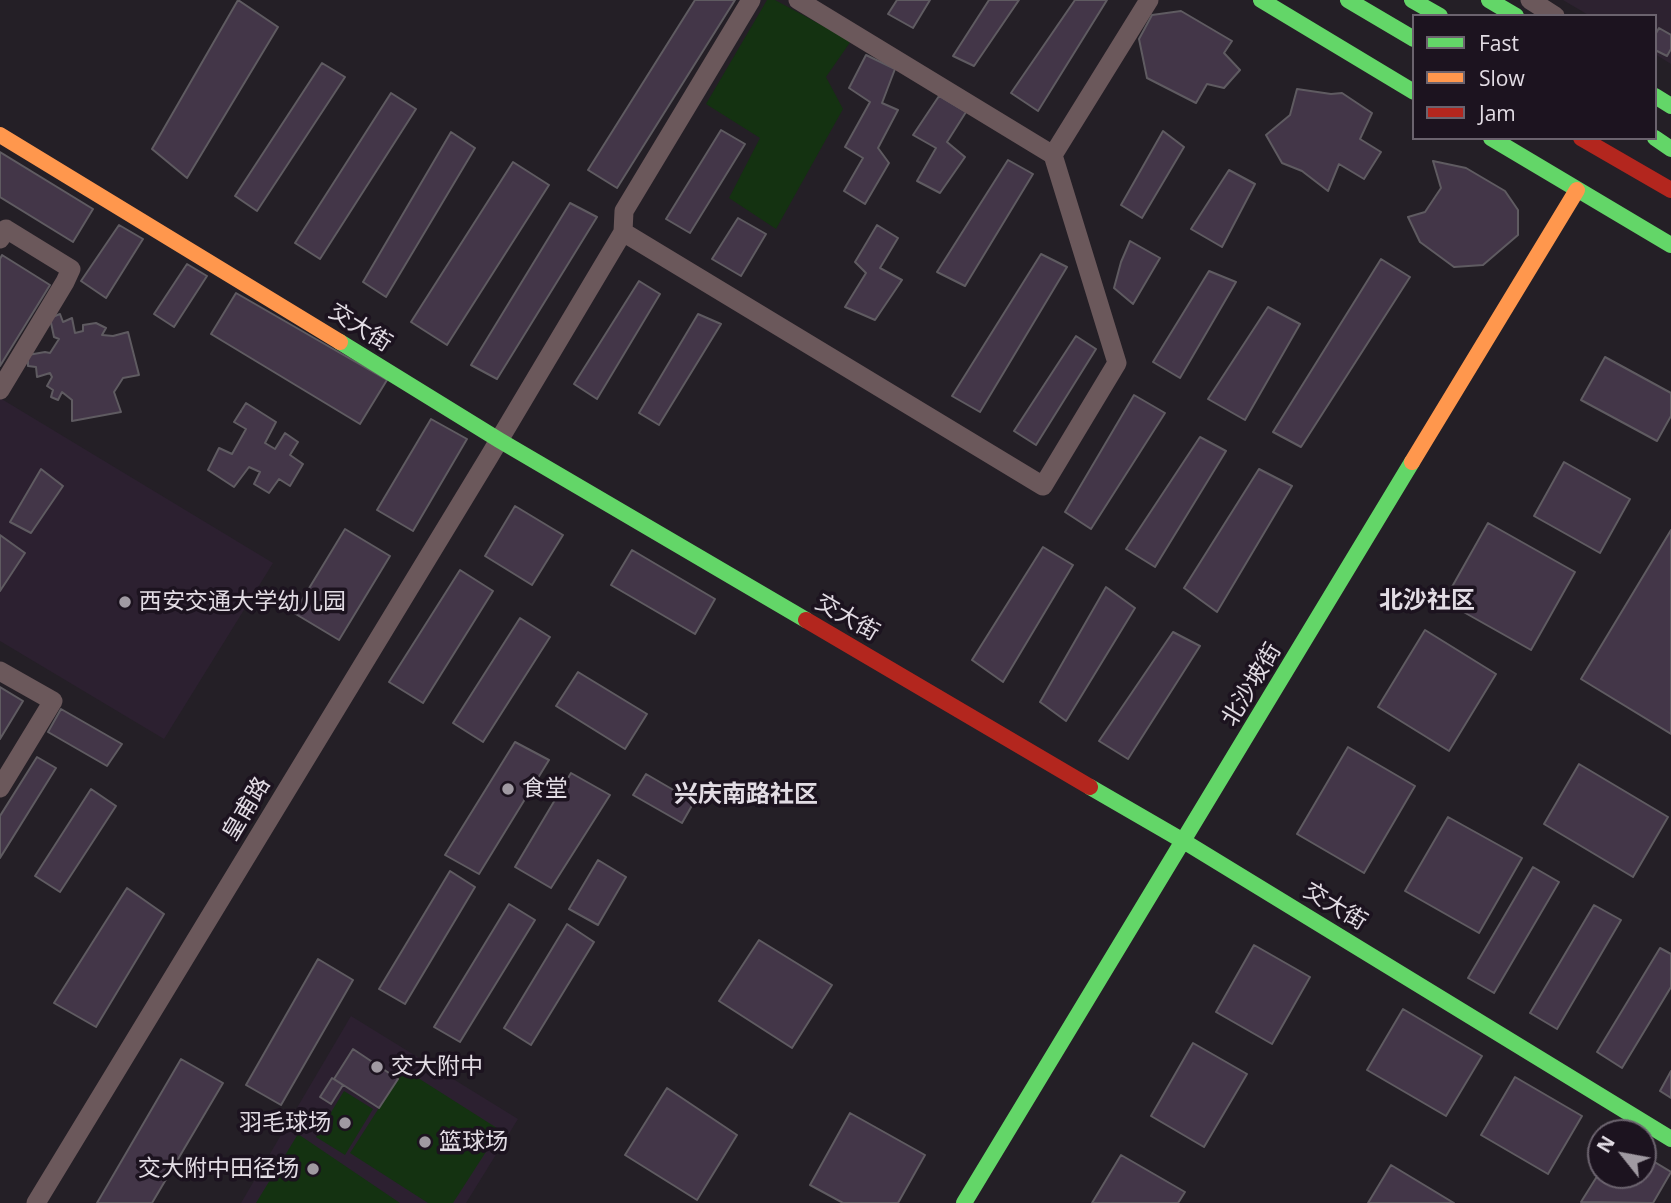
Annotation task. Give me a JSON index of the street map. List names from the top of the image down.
{
  "streets": {
    "main road": ["交大街", "北沙坡街"],
    "street": ["皇甫路"]
  },
  "crossings": [
    ["交大街", "北沙坡街"],
    ["交大街", "皇甫路"]
  ],
  "districts": ["北沙社区", "兴庆南路社区"],
  "places": [
    "西安交通大学幼儿园",
    "食堂",
    "交大附中",
    "羽毛球场",
    "篮球场",
    "交大附中田径场"
  ],
  "legend": ["Fast", "Slow", "Jam"],
  "north": "top left"
}
